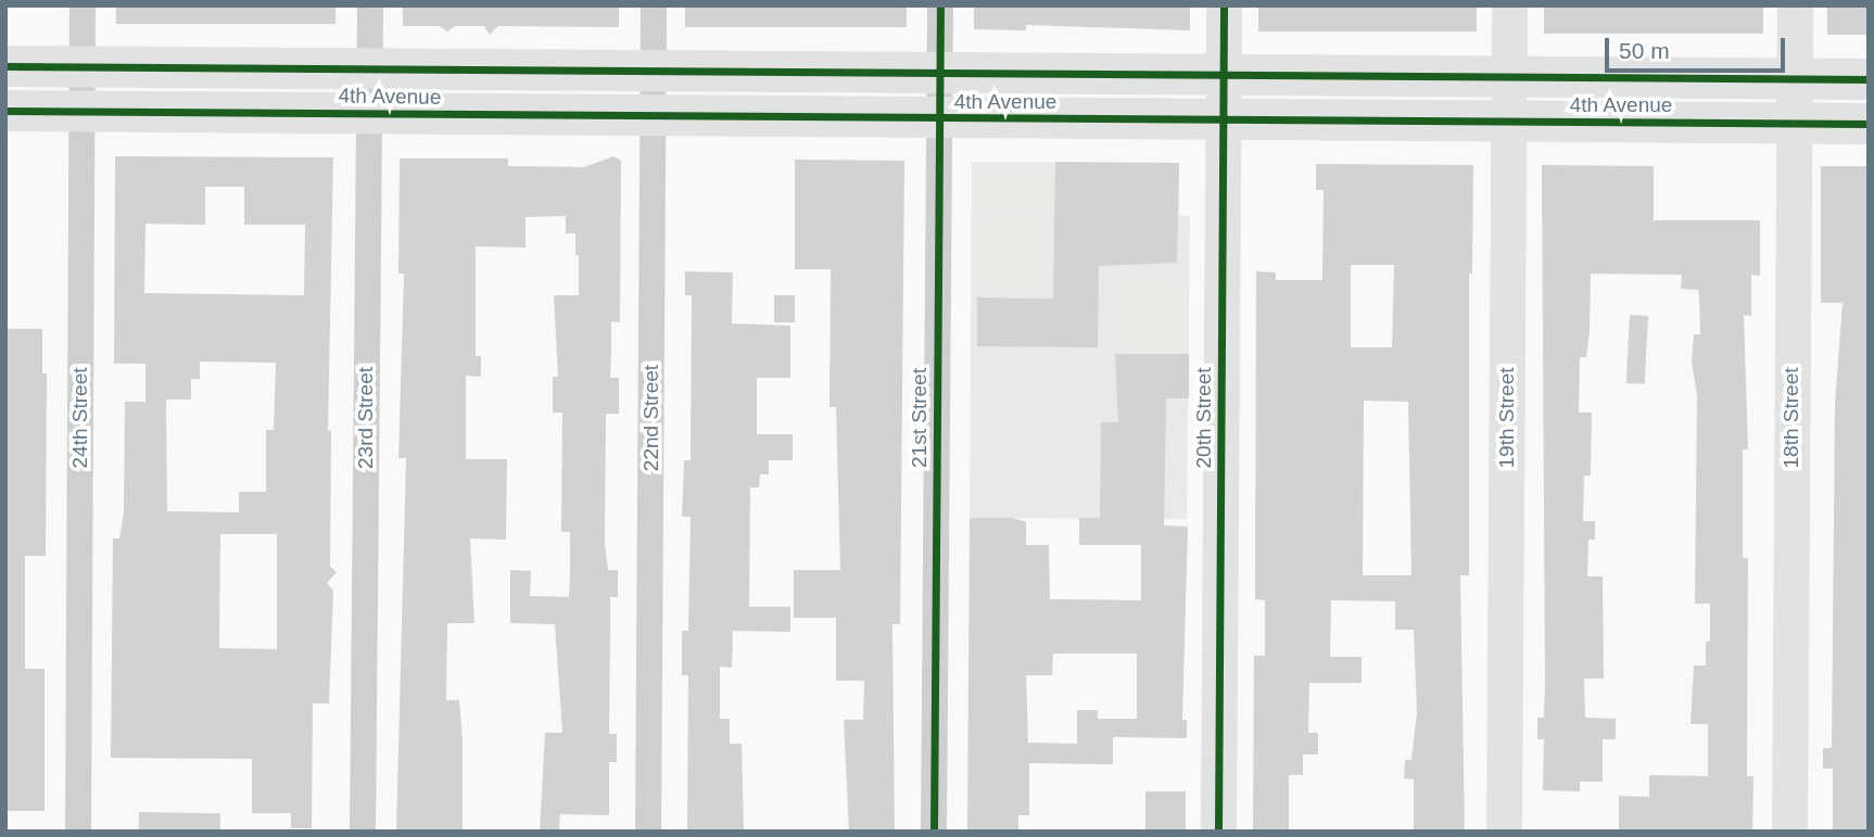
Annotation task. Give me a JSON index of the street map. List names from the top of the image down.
{
  "streets": {
    "main road": [
      "4th Avenue",
      "20th Street",
      "19th Street",
      "18th Street"
    ],
    "street": [
      "24th Street",
      "23rd Street",
      "22nd Street",
      "21st Street"
    ]
  },
  "crossings": [
    ["4th Avenue", "24th Street"],
    ["4th Avenue", "23rd Street"],
    ["4th Avenue", "22nd Street"],
    ["4th Avenue", "21st Street"],
    ["4th Avenue", "20th Street"],
    ["4th Avenue", "19th Street"],
    ["4th Avenue", "18th Street"]
  ],
  "scale_bar": "50 m"
}
